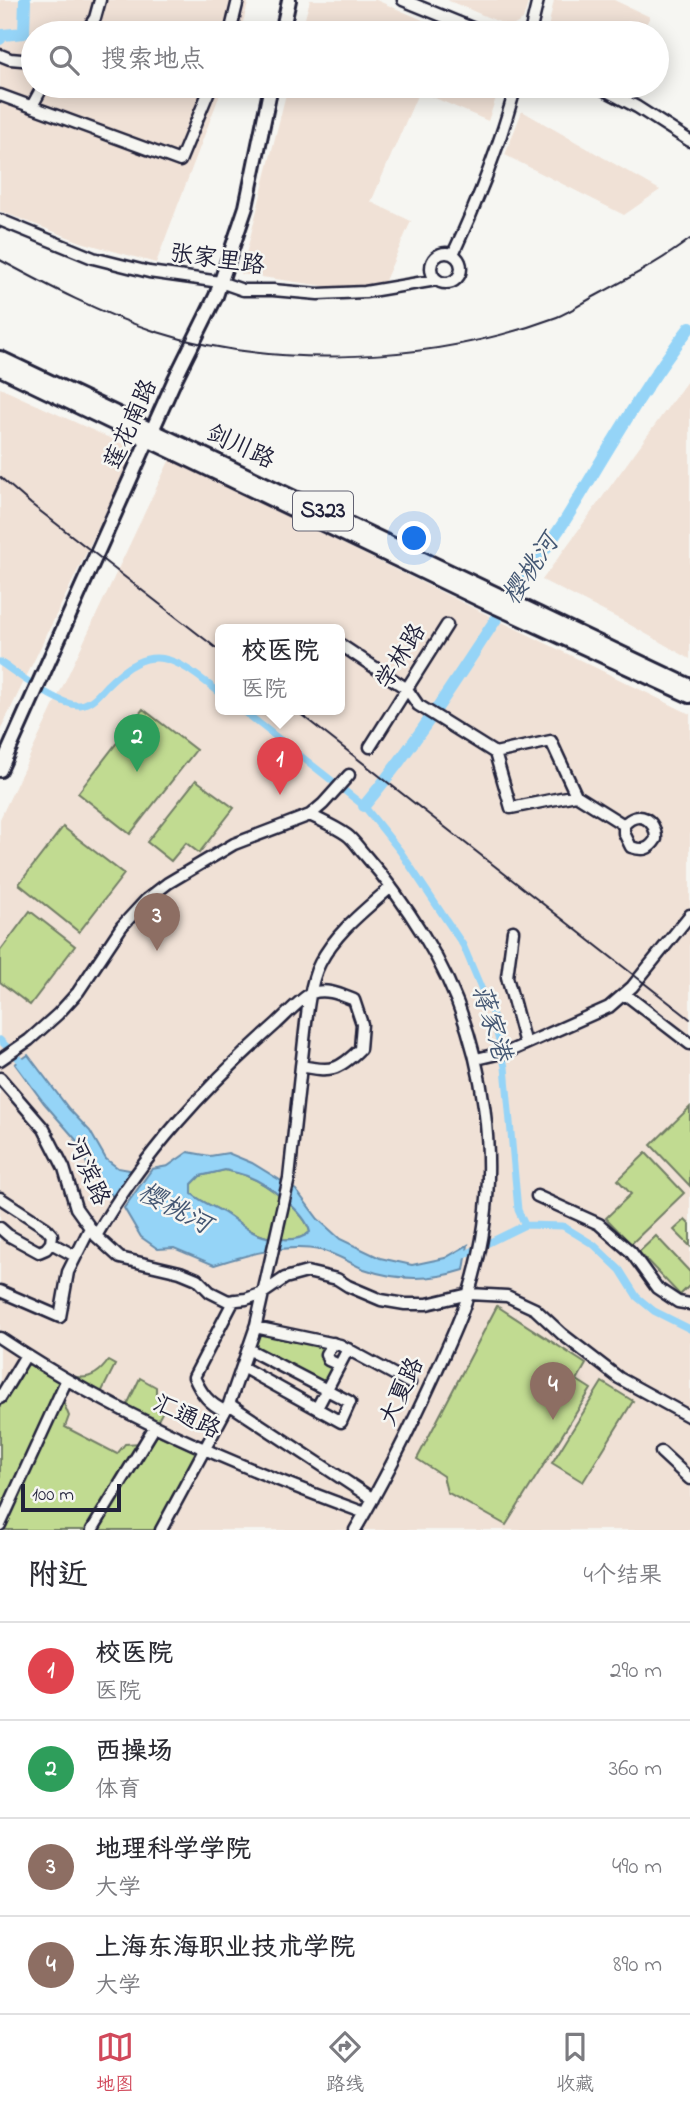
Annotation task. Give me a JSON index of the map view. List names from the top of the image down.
{
  "streets": {
    "main road": ["莲花南路", "剑川路"],
    "street": [
      "张家里路",
      "学林路",
      "河滨路",
      "大夏路",
      "汇通路"
    ]
  },
  "crossings": [
    ["张家里路", "莲花南路"],
    ["莲花南路", "剑川路"],
    ["大夏路", "汇通路"]
  ],
  "water": ["樱桃河", "蒋家港"],
  "scale_bar": "100 m",
  "page": {
    "search": "搜索地点",
    "popup": ["校医院", "医院"],
    "pins": [
      "2",
      "1",
      "3",
      "4"
    ],
    "scale": "100 m",
    "heading": ["附近", "4个结果"],
    "list": [
      {
        "mark": "1",
        "name": "校医院",
        "note": "医院",
        "value": "290 m"
      },
      {
        "mark": "2",
        "name": "西操场",
        "note": "体育",
        "value": "360 m"
      },
      {
        "mark": "3",
        "name": "地理科学学院",
        "note": "大学",
        "value": "490 m"
      },
      {
        "mark": "4",
        "name": "上海东海职业技术学院",
        "note": "大学",
        "value": "890 m"
      }
    ],
    "nav": ["地图", "路线", "收藏"]
  }
}
